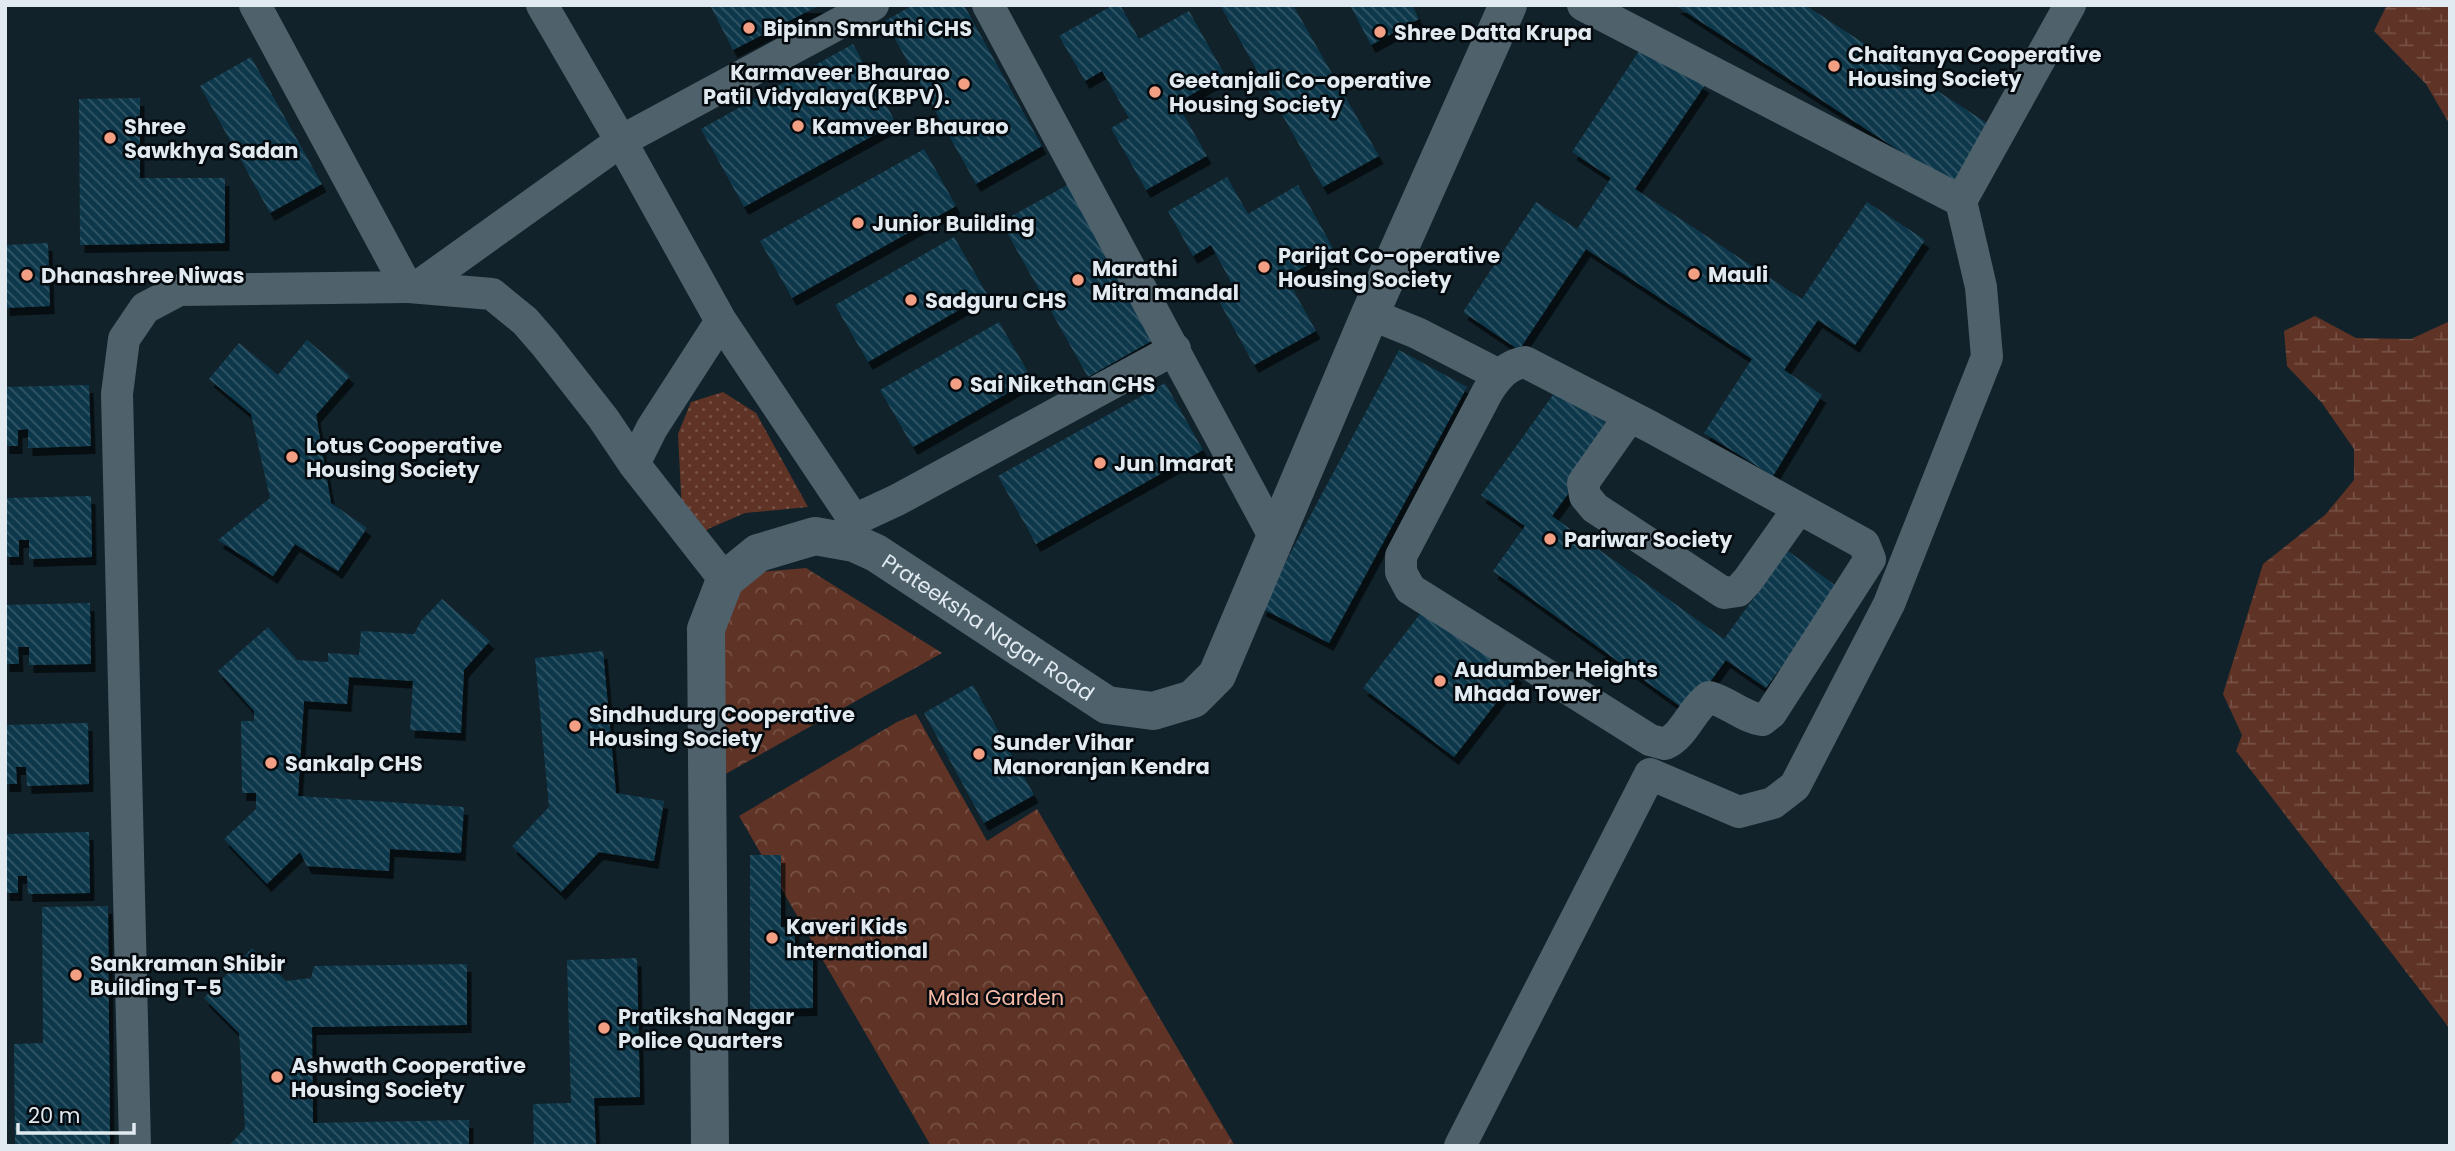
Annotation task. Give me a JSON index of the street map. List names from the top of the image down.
{
  "streets": {
    "street": ["Prateeksha Nagar Road"]
  },
  "parks": ["Mala Garden"],
  "places": [
    "Bipinn Smruthi CHS",
    "Shree Datta Krupa",
    "Chaitanya Cooperative Housing Society",
    "Karmaveer Bhaurao Patil Vidyalaya(KBPV).",
    "Geetanjali Co-operative Housing Society",
    "Kamveer Bhaurao",
    "Shree Sawkhya Sadan",
    "Junior Building",
    "Parijat Co-operative Housing Society",
    "Mauli",
    "Dhanashree Niwas",
    "Marathi Mitra mandal",
    "Sadguru CHS",
    "Sai Nikethan CHS",
    "Lotus Cooperative Housing Society",
    "Jun Imarat",
    "Pariwar Society",
    "Audumber Heights Mhada Tower",
    "Sindhudurg Cooperative Housing Society",
    "Sunder Vihar Manoranjan Kendra",
    "Sankalp CHS",
    "Kaveri Kids International",
    "Sankraman Shibir Building T-5",
    "Pratiksha Nagar Police Quarters",
    "Ashwath Cooperative Housing Society"
  ],
  "scale_bar": "20 m"
}
